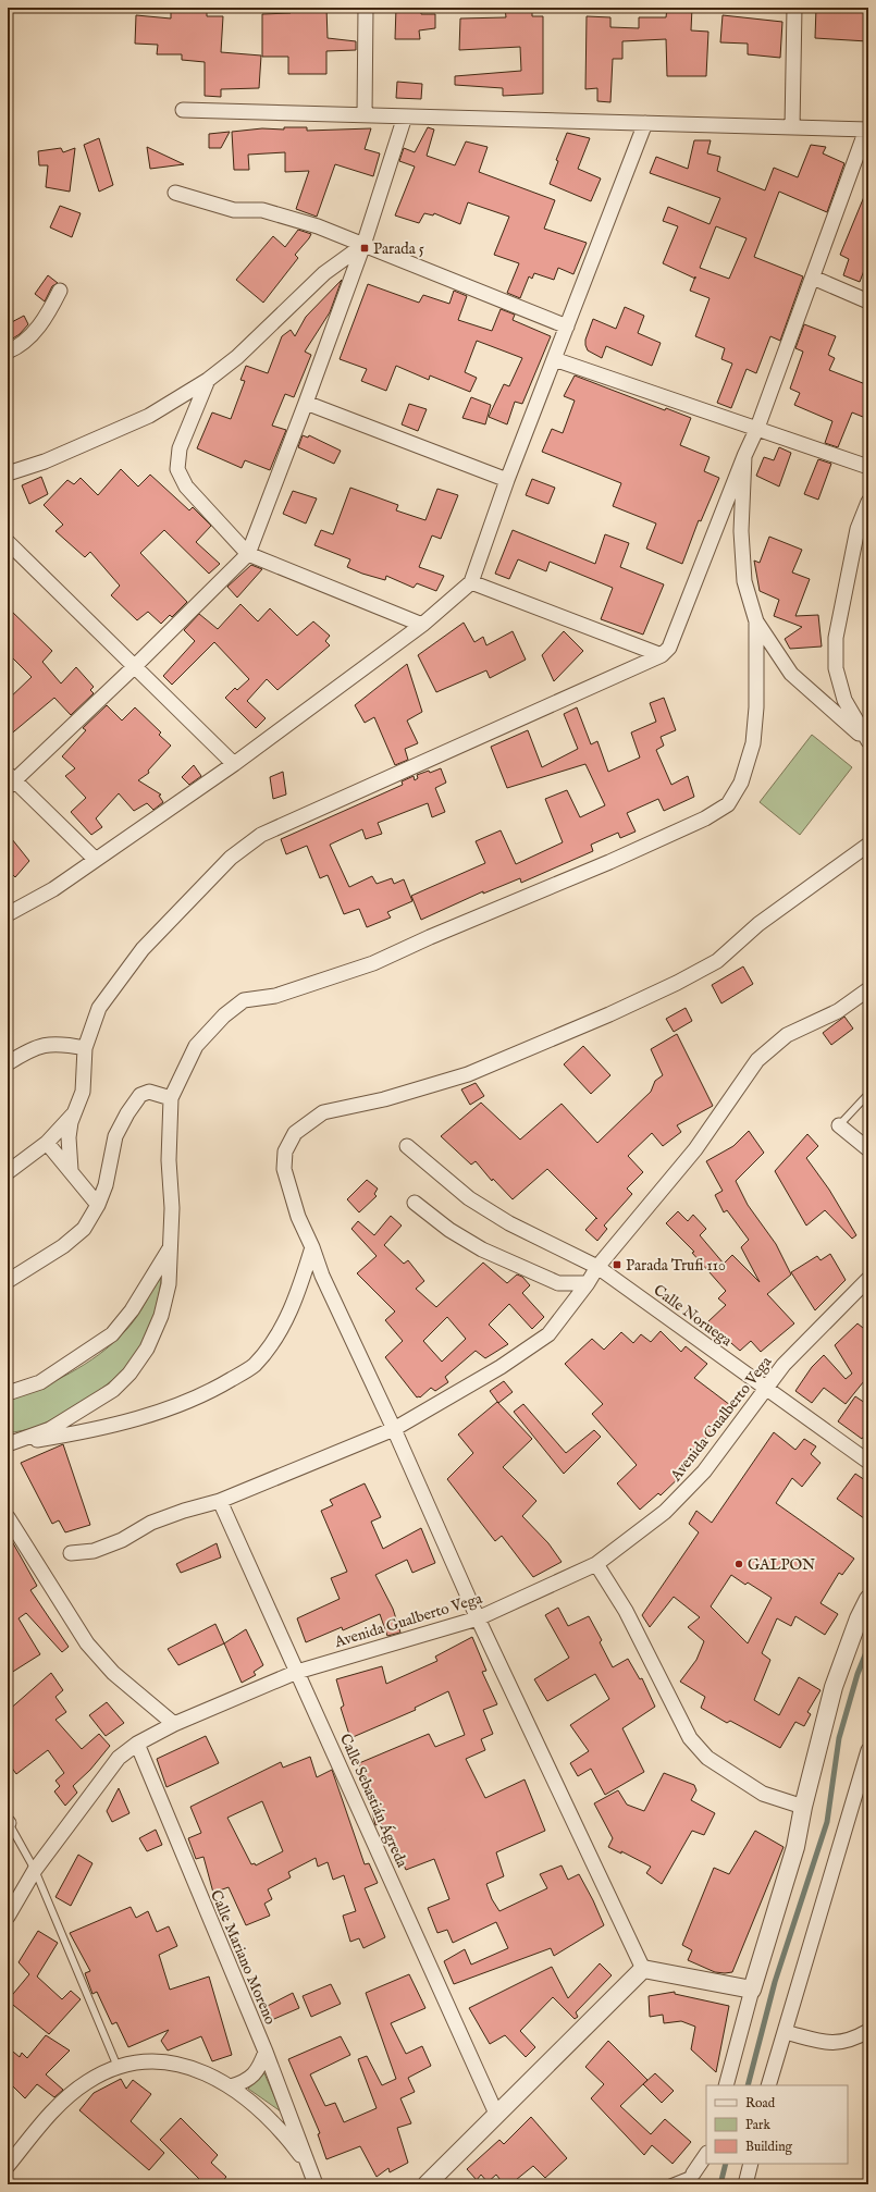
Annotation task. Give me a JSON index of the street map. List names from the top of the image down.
{
  "streets": {
    "street": [
      "Calle Noruega",
      "Avenida Gualberto Vega",
      "Calle Sebastián Ágreda",
      "Calle Mariano Moreno"
    ]
  },
  "crossings": [
    ["Calle Noruega", "Avenida Gualberto Vega"],
    ["Avenida Gualberto Vega", "Calle Sebastián Ágreda"],
    ["Avenida Gualberto Vega", "Calle Mariano Moreno"]
  ],
  "places": {
    "transit": ["Parada 5", "Parada Trufi 110"],
    "other": ["GALPON"]
  },
  "legend": ["Road", "Park", "Building"]
}
